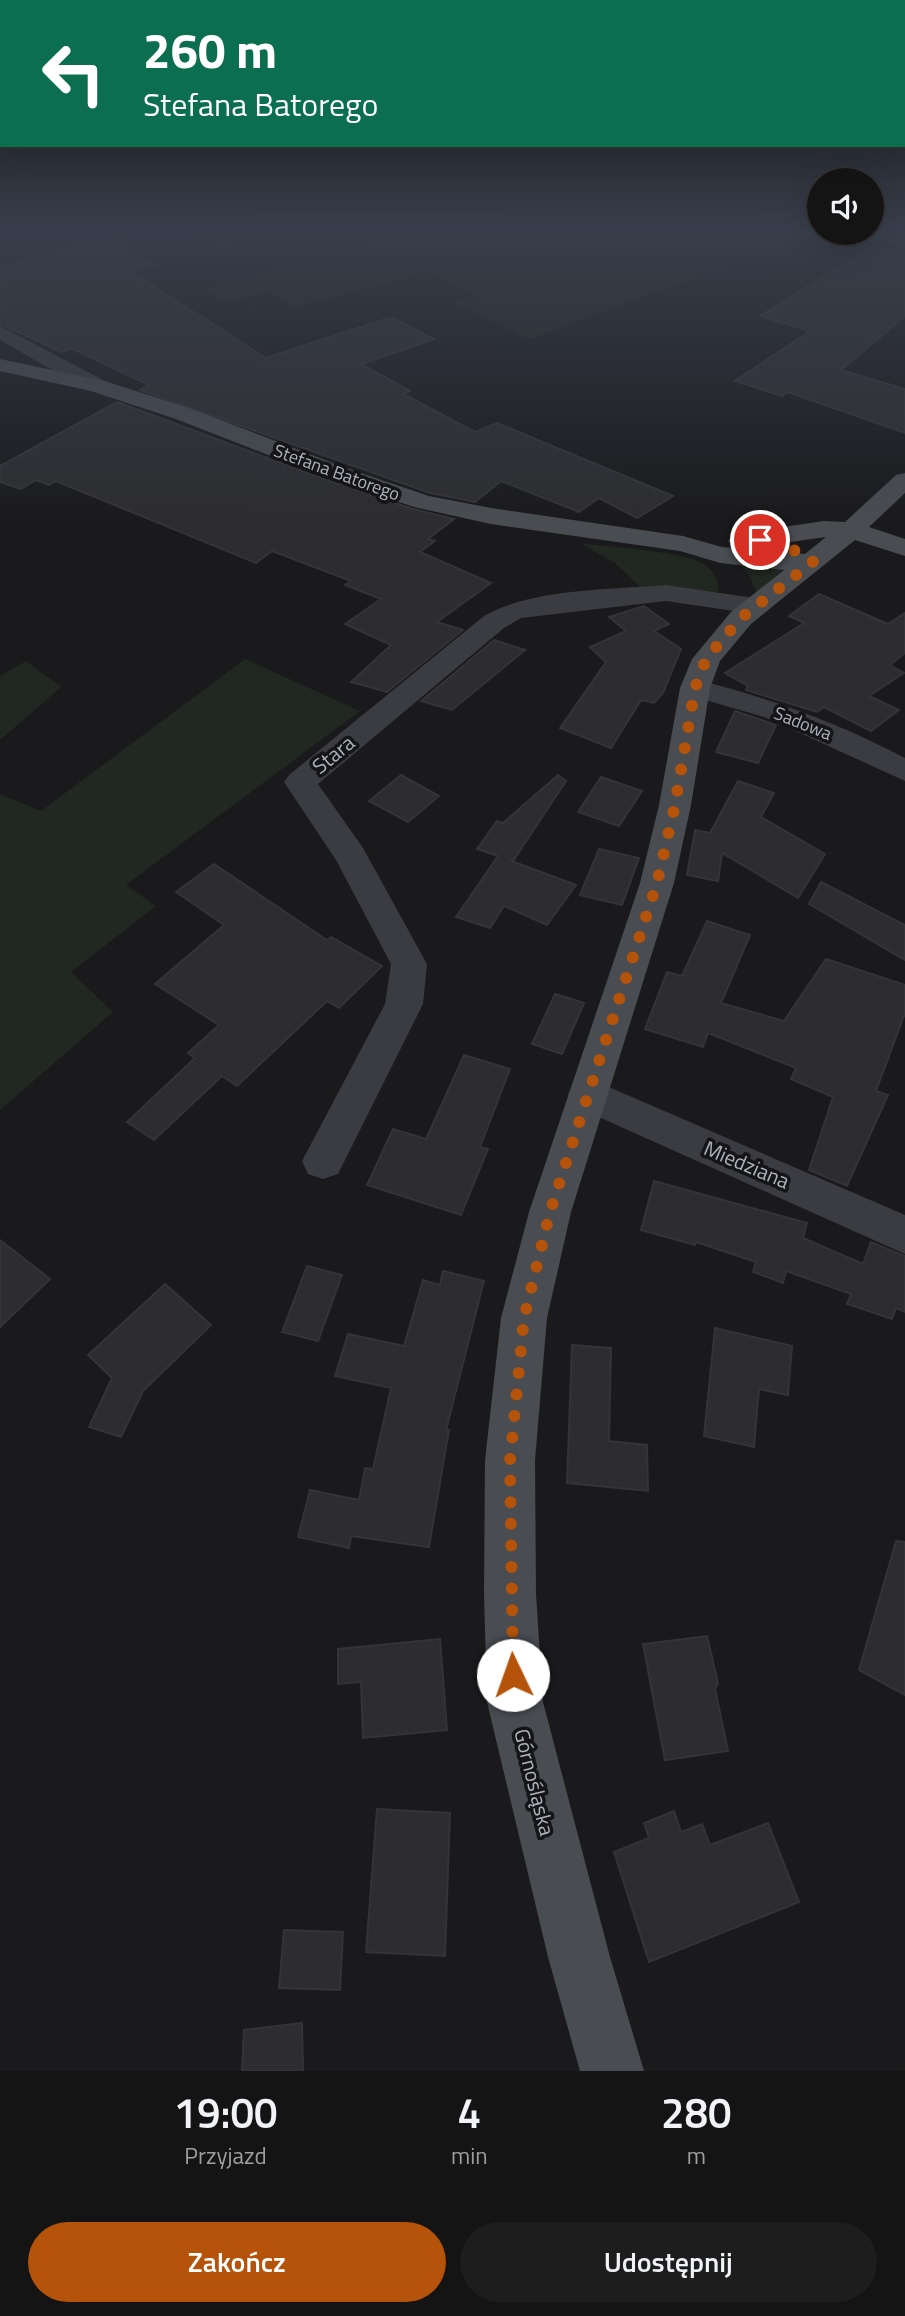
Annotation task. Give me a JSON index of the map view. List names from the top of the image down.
{
  "streets": {
    "street": [
      "Stefana Batorego",
      "Sadowa",
      "Stara",
      "Miedziana",
      "Górnośląska"
    ]
  },
  "crossings": [
    ["Stefana Batorego", "Górnośląska"],
    ["Sadowa", "Górnośląska"],
    ["Stara", "Górnośląska"],
    ["Miedziana", "Górnośląska"]
  ],
  "page": {
    "turn": ["260 m", "Stefana Batorego"],
    "eta": [
      "19:00",
      "Przyjazd",
      "4",
      "min",
      "280",
      "m"
    ],
    "buttons": ["Zakończ", "Udostępnij"]
  }
}
